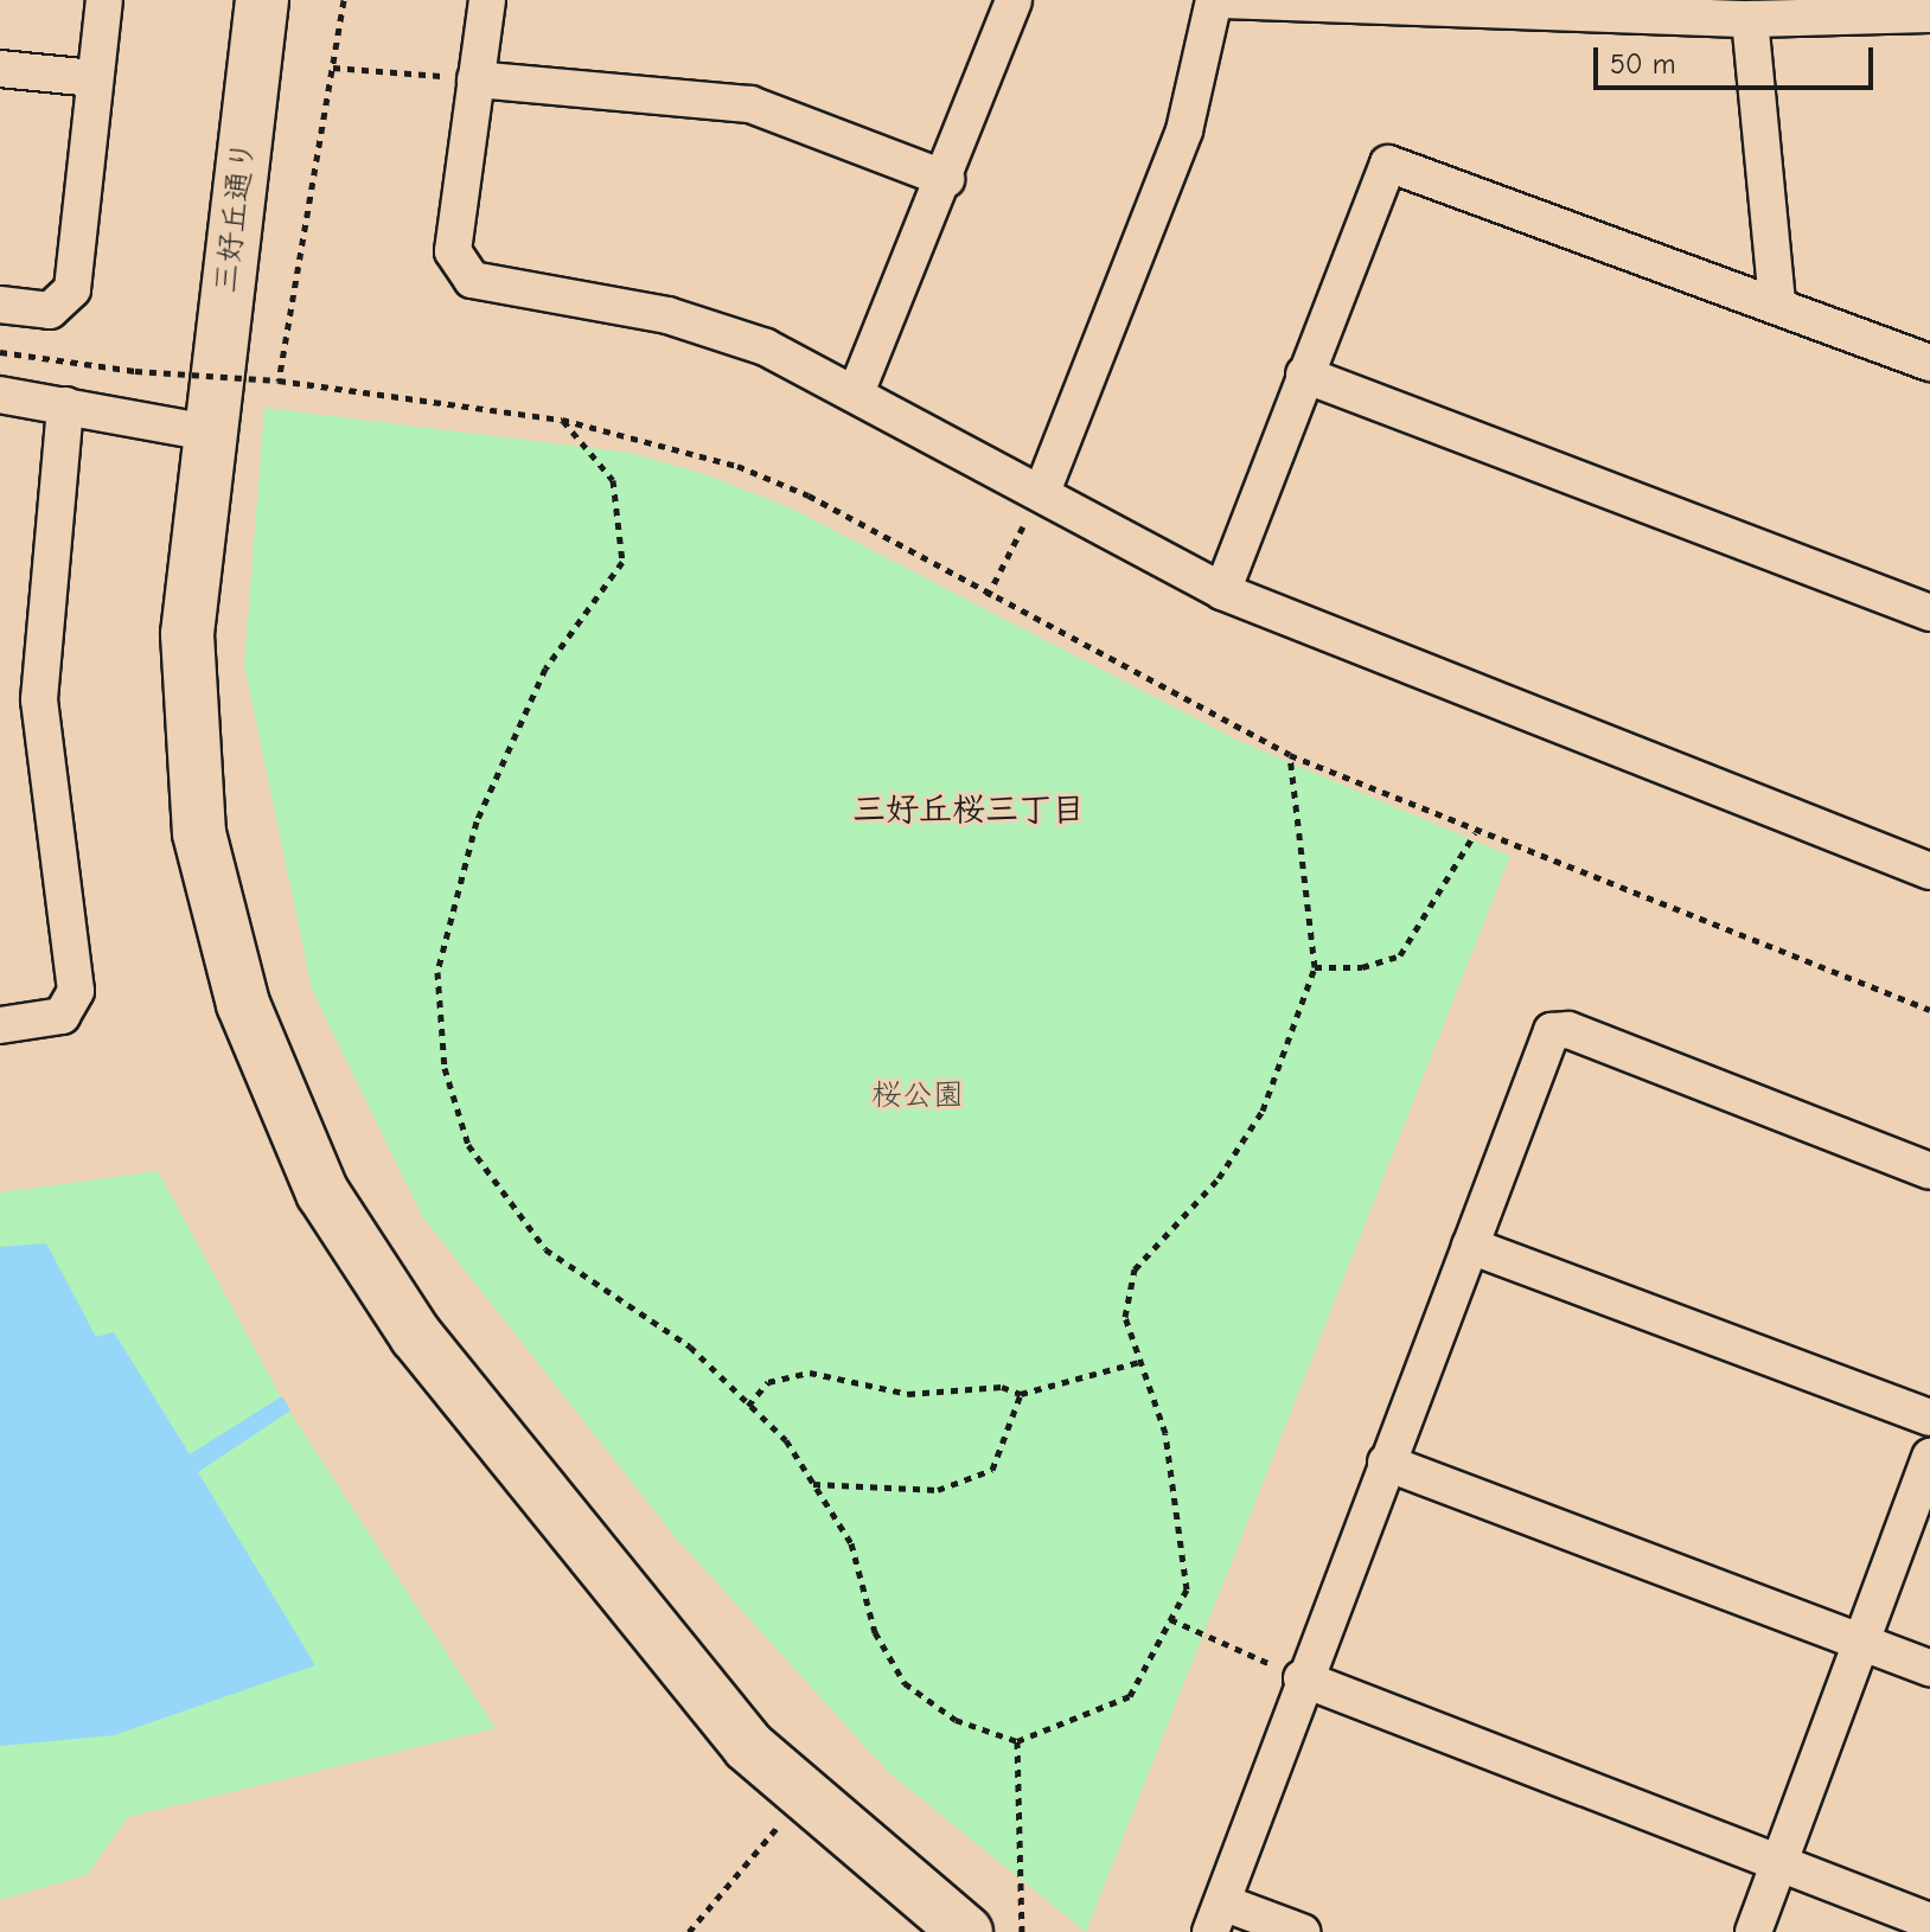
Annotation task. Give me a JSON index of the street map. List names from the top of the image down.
{
  "streets": {
    "street": ["三好丘通り"]
  },
  "districts": ["三好丘桜三丁目"],
  "parks": ["桜公園"],
  "scale_bar": "50 m"
}
